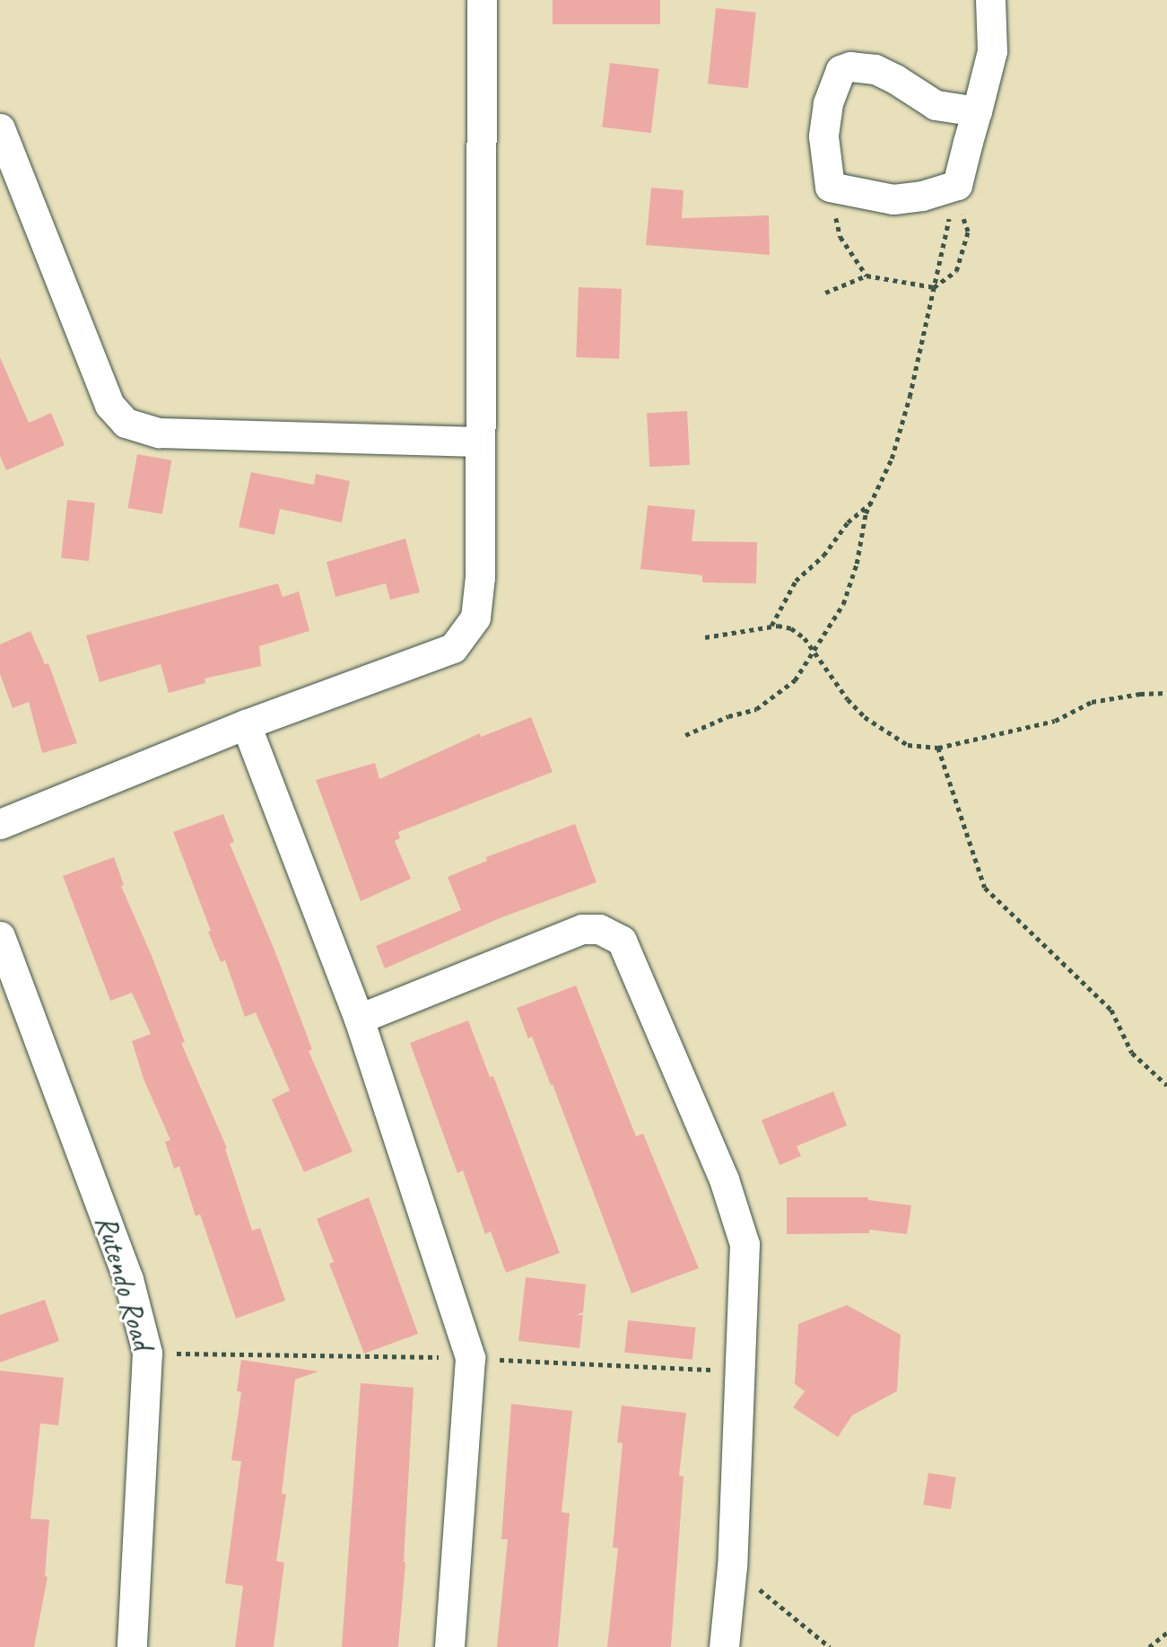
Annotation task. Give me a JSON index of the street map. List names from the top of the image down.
{
  "streets": {
    "street": ["Rutendo Road"]
  }
}
